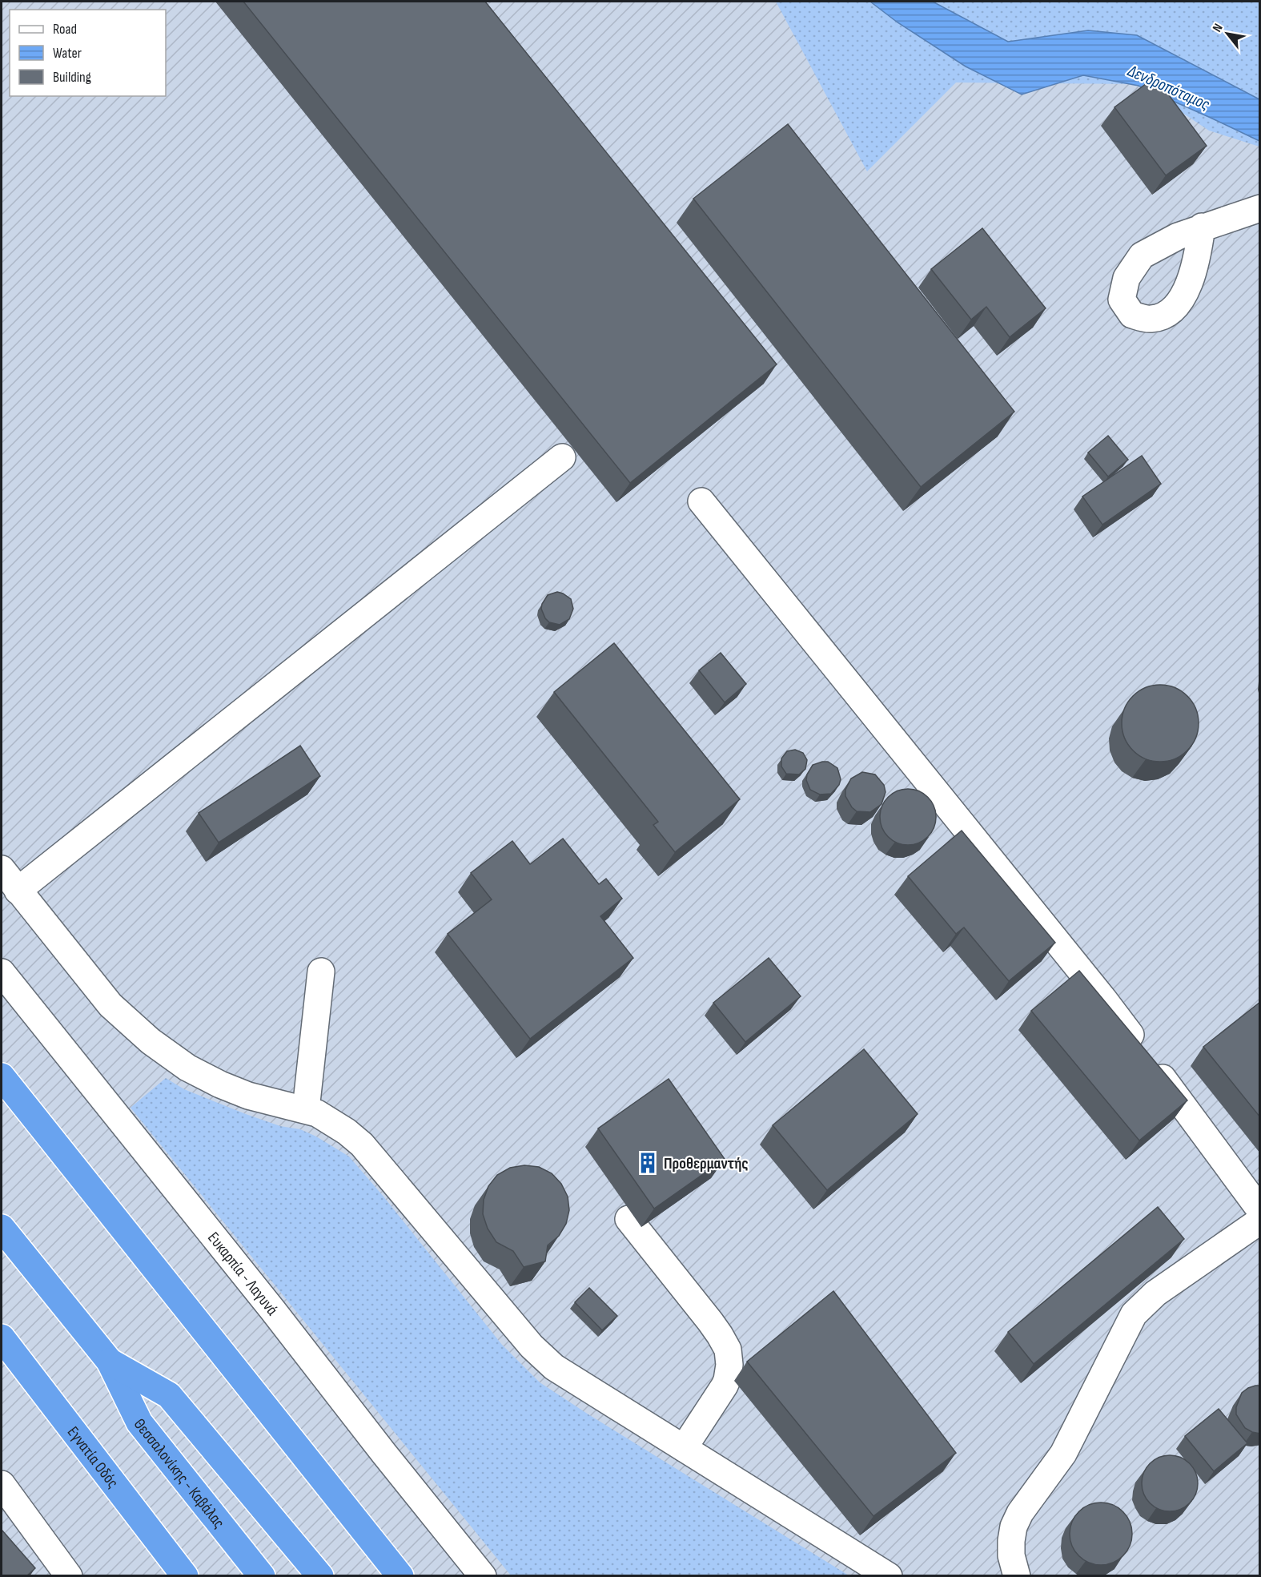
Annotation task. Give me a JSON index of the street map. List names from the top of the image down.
{
  "streets": {
    "highway": ["Εγνατία Οδός", "Θεσσαλονίκης - Καβάλας"],
    "street": ["Ευκαρπία - Λαγυνά"]
  },
  "water": ["Δενδροπόταμος"],
  "places": {
    "building": ["Προθερμαντής"]
  },
  "legend": ["Road", "Water", "Building"],
  "north": "top left"
}
